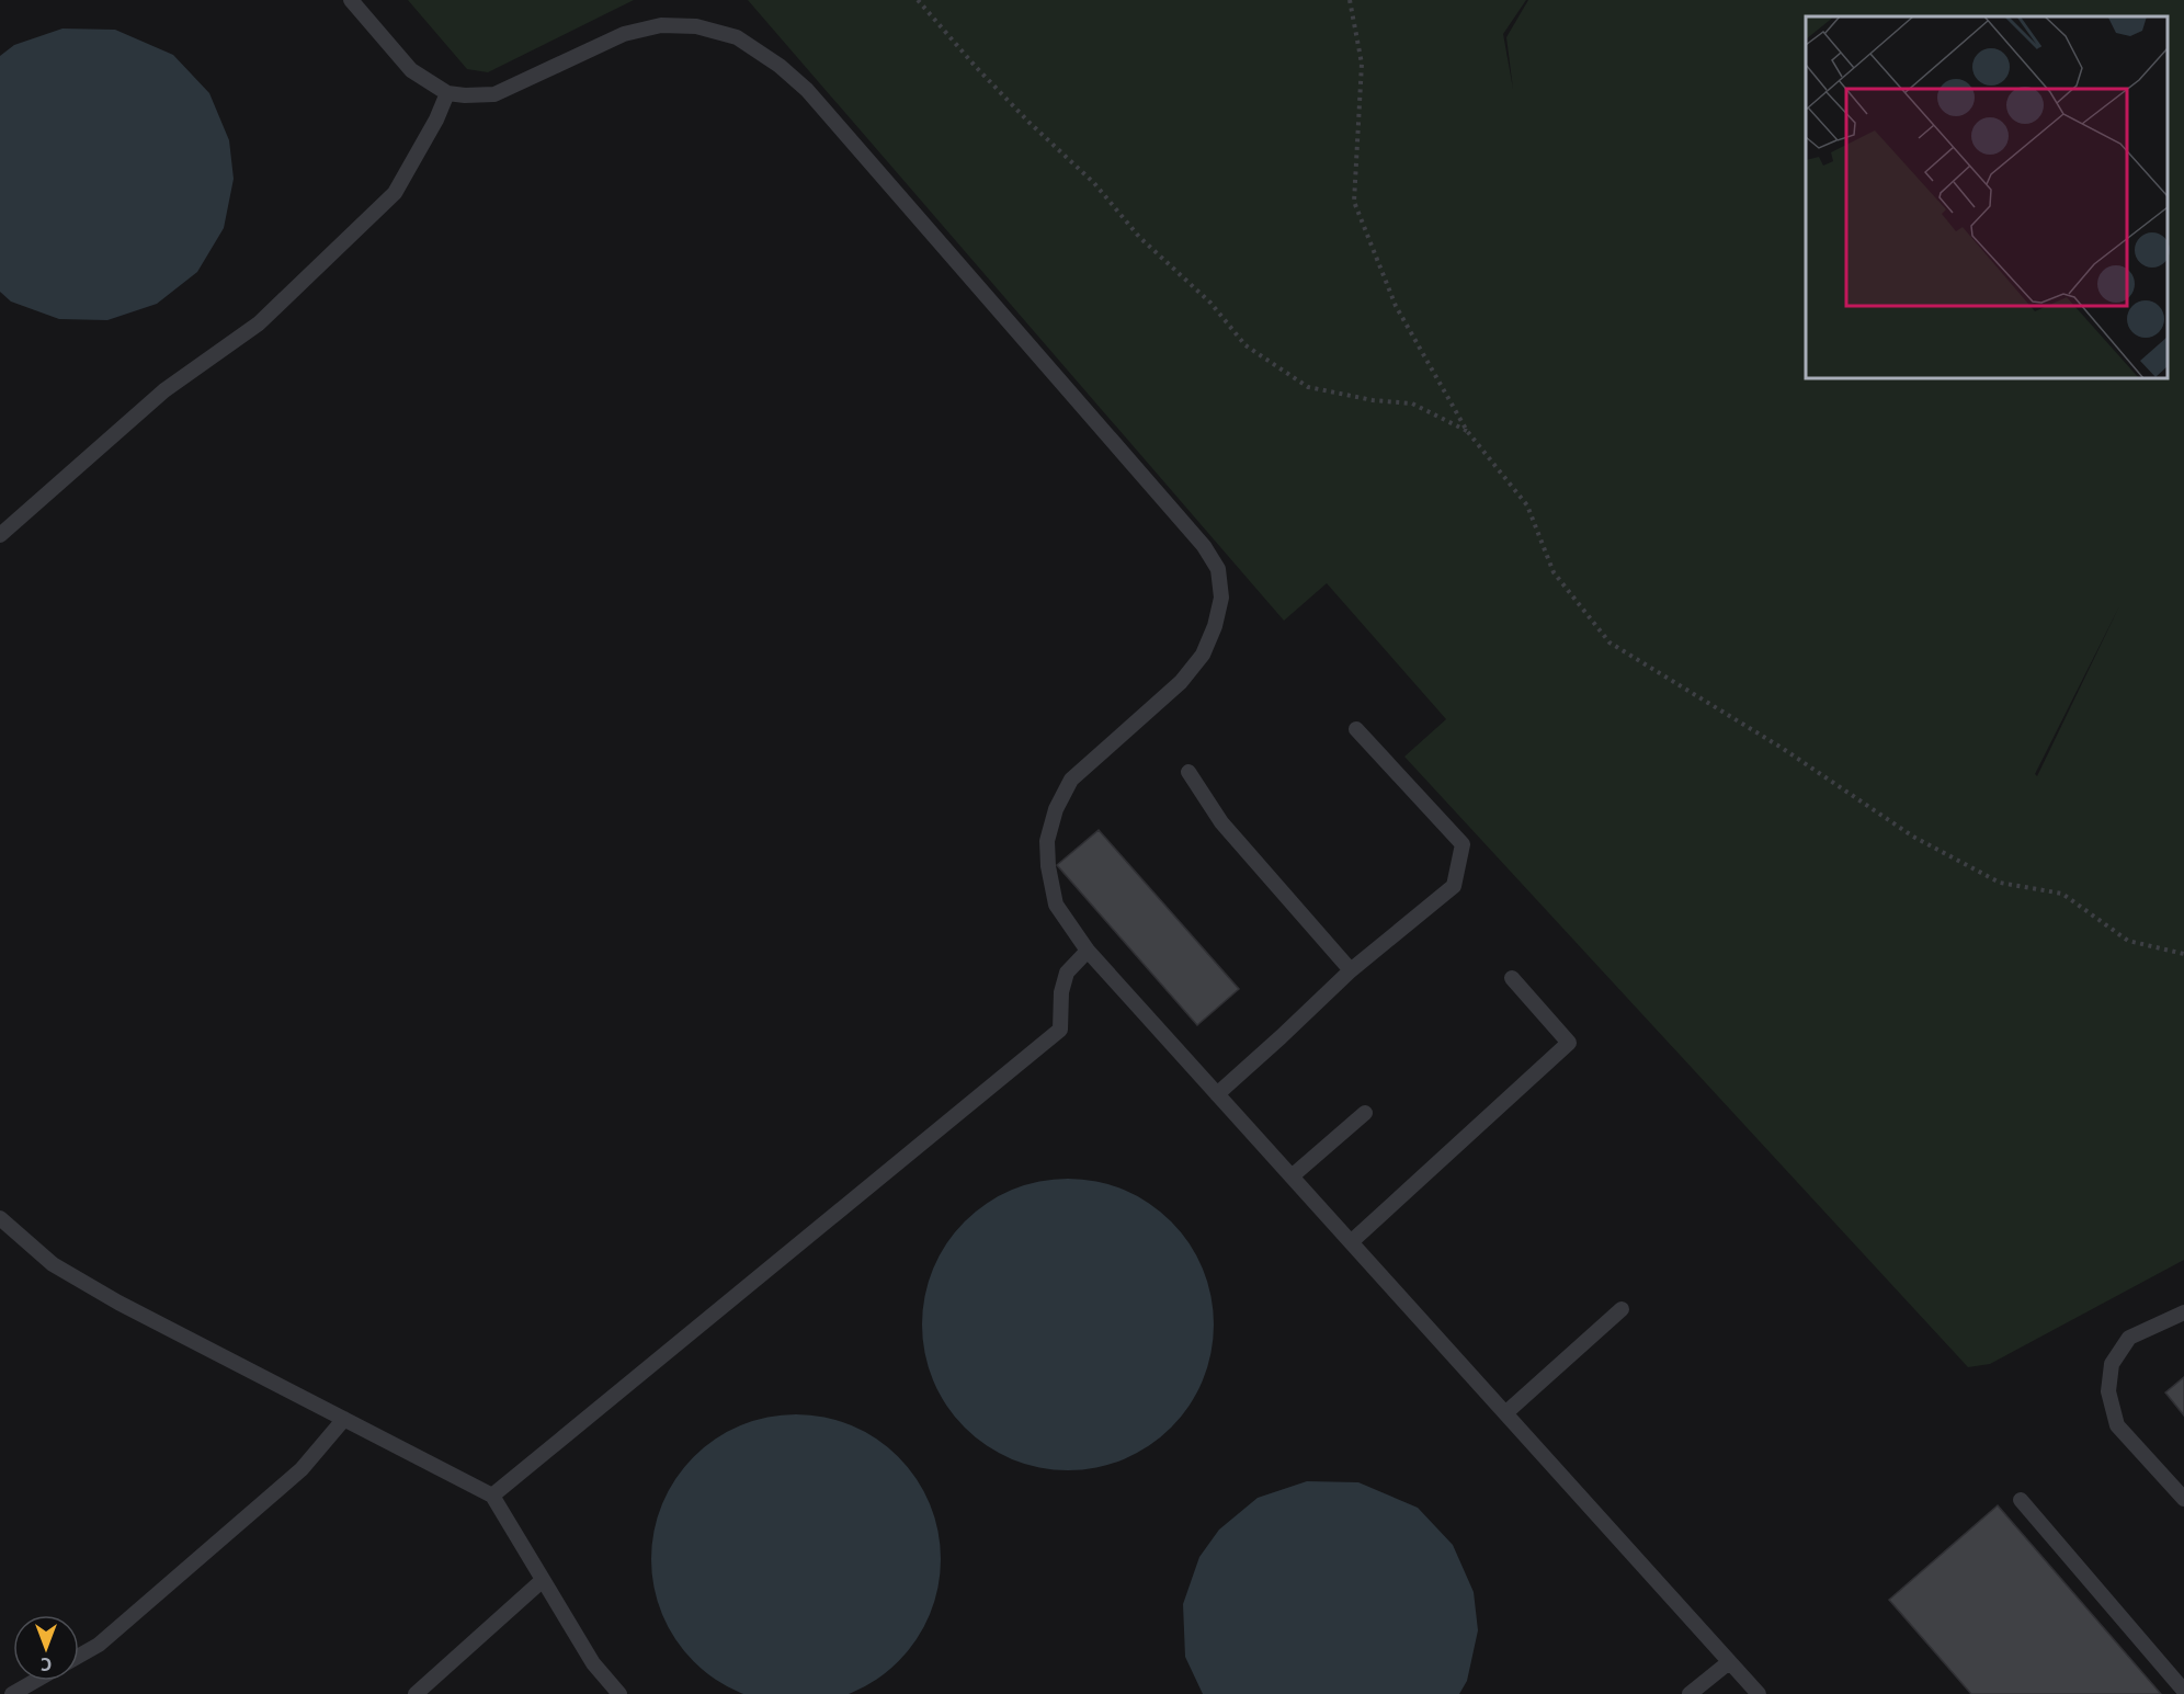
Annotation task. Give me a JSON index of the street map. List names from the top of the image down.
{
  "north": "bottom"
}
